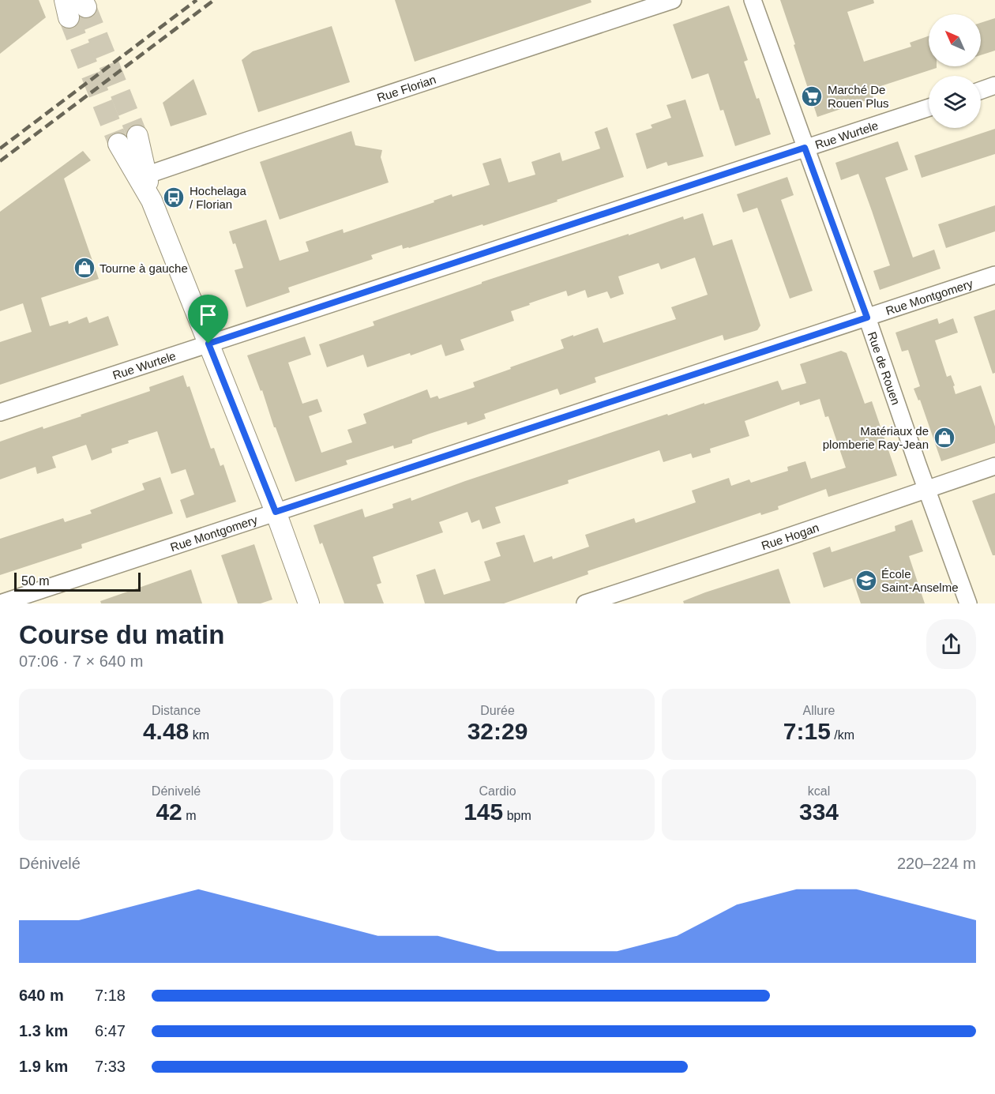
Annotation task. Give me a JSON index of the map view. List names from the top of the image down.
{
  "streets": {
    "street": [
      "Rue Florian",
      "Rue Wurtele",
      "Rue Montgomery",
      "Rue de Rouen",
      "Rue Hogan"
    ]
  },
  "crossings": [
    ["Rue Wurtele", "Rue de Rouen"],
    ["Rue Montgomery", "Rue de Rouen"],
    ["Rue de Rouen", "Rue Hogan"]
  ],
  "places": {
    "supermarket": ["Marché De Rouen Plus"],
    "bus stop": ["Hochelaga / Florian"],
    "shop": ["Tourne à gauche", "Matériaux de plomberie Ray-Jean"],
    "school or university": ["École Saint-Anselme"]
  },
  "scale_bar": "50 m",
  "north": "top left",
  "page": {
    "scale": "50 m",
    "heading": ["Course du matin", "07:06 · 7 × 640 m"],
    "stats": [
      ["Distance", "4.48 km"],
      ["Durée", "32:29"],
      ["Allure", "7:15 /km"],
      ["Dénivelé", "42 m"],
      ["Cardio", "145 bpm"],
      ["kcal", "334"]
    ],
    "chart": ["Dénivelé", "220–224 m"],
    "list": [
      {
        "name": "640 m",
        "note": "7:18"
      },
      {
        "name": "1.3 km",
        "note": "6:47"
      },
      {
        "name": "1.9 km",
        "note": "7:33"
      }
    ]
  }
}
